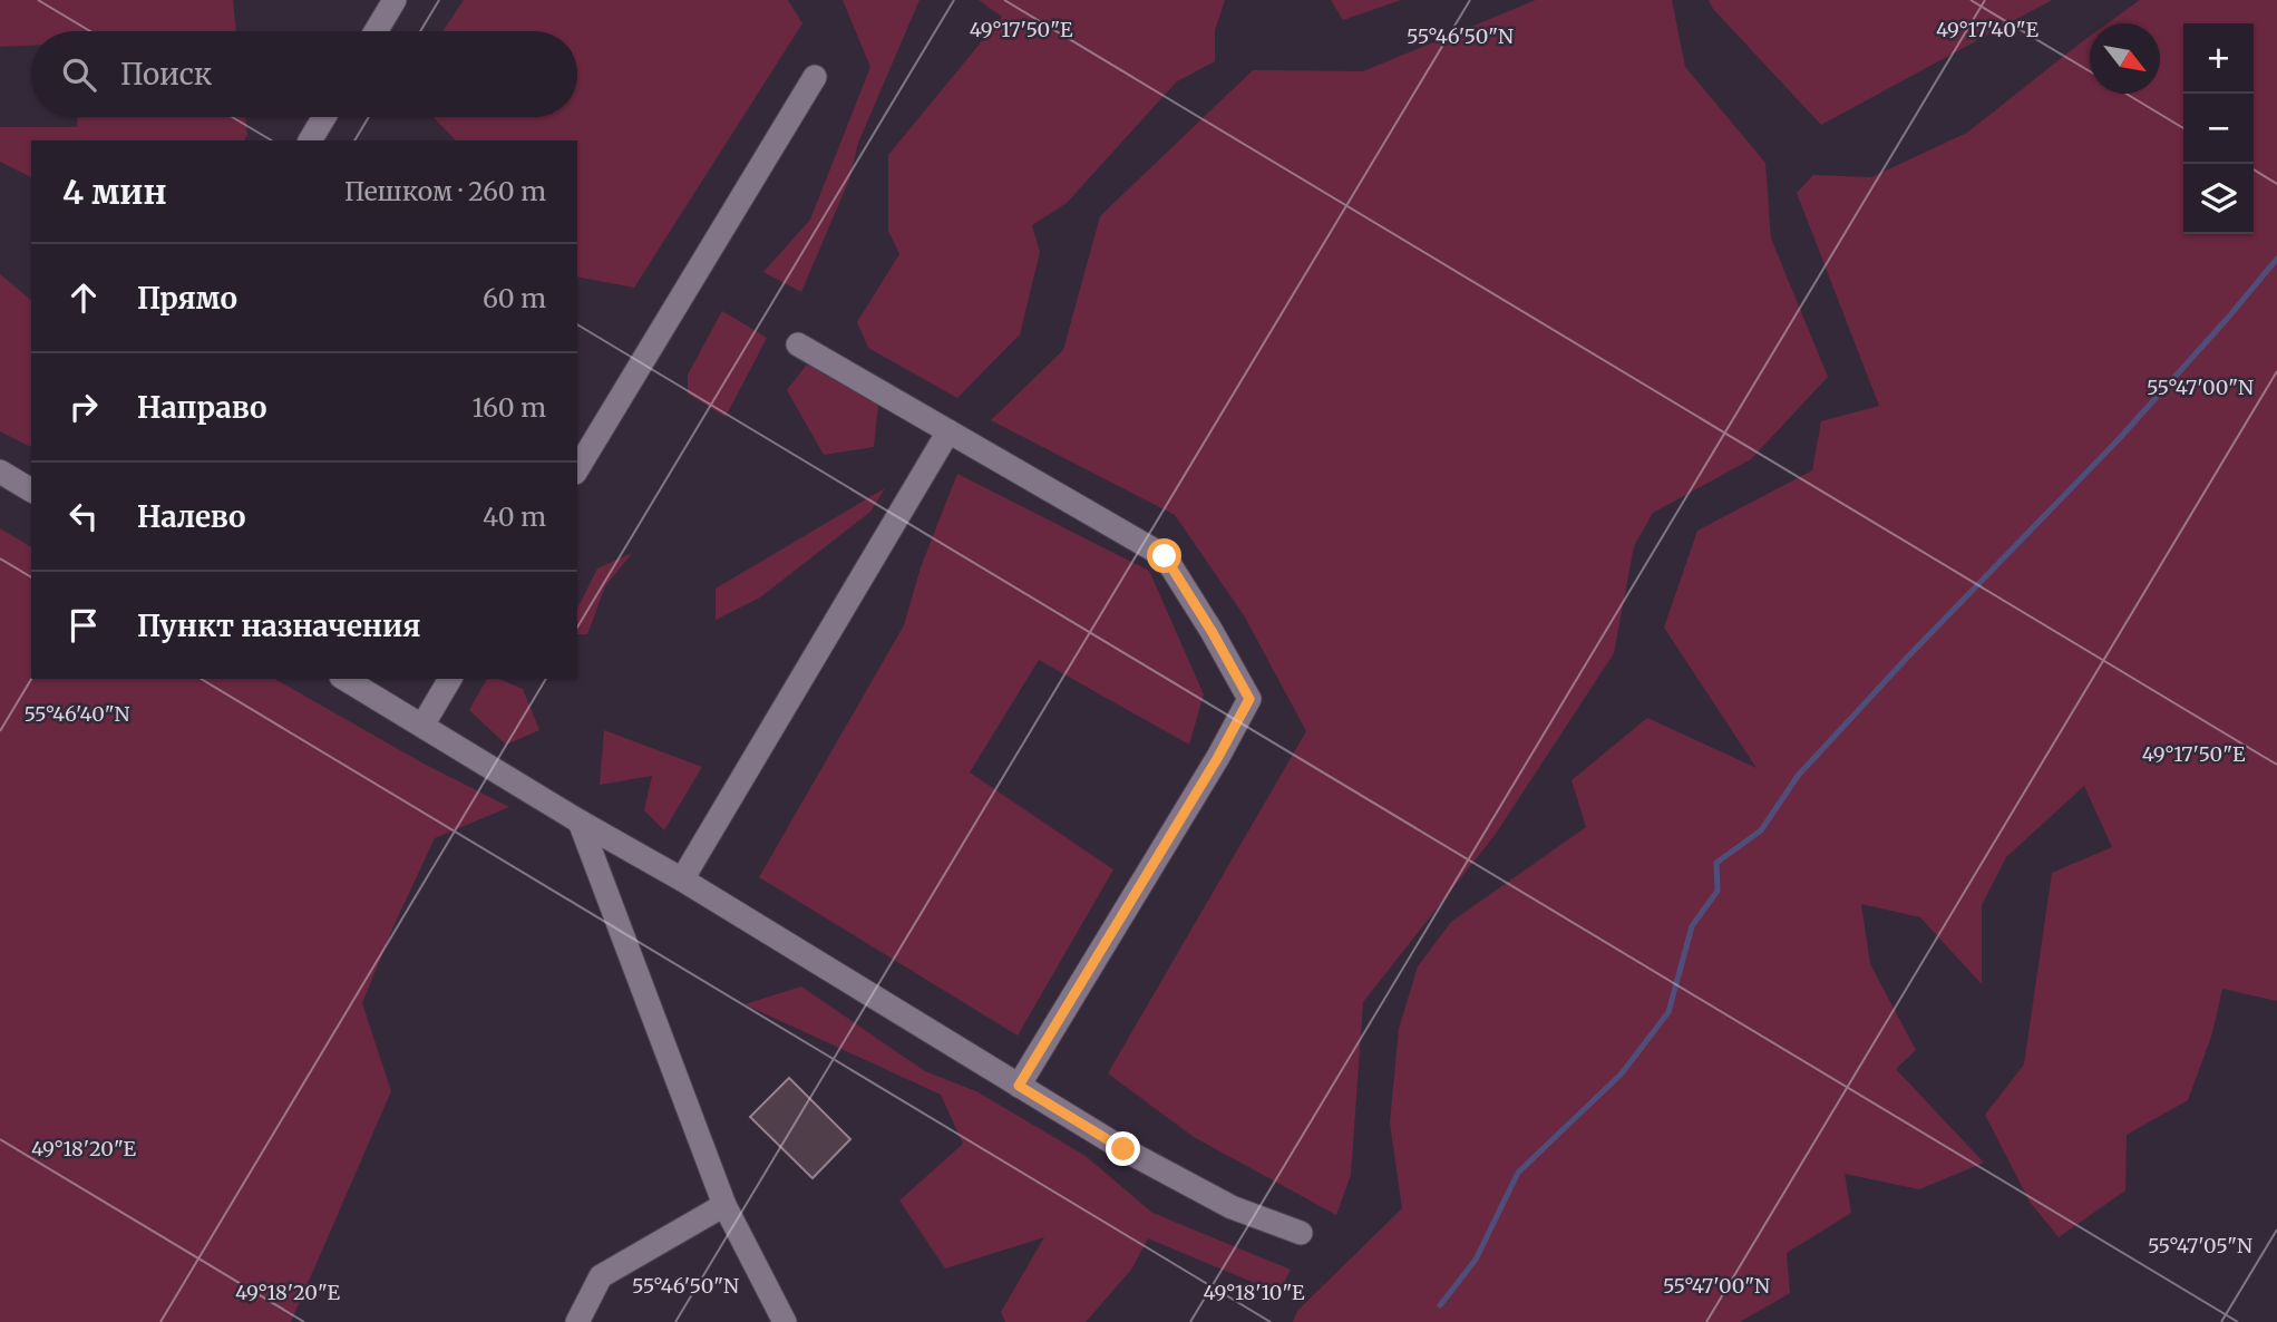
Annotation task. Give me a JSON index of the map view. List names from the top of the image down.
{
  "north": "bottom right",
  "page": {
    "map_buttons": ["+", "−"],
    "search": "Поиск",
    "heading": ["4 мин", "Пешком · 260 m"],
    "list": [
      ["Прямо", "60 m"],
      ["Направо", "160 m"],
      ["Налево", "40 m"],
      "Пункт назначения"
    ]
  },
  "coordinates": [
    "49°17'50\"E",
    "49°17'40\"E",
    "55°46'50\"N",
    "55°47'00\"N",
    "55°46'40\"N",
    "49°18'20\"E",
    "55°47'05\"N",
    "49°18'10\"E"
  ]
}
